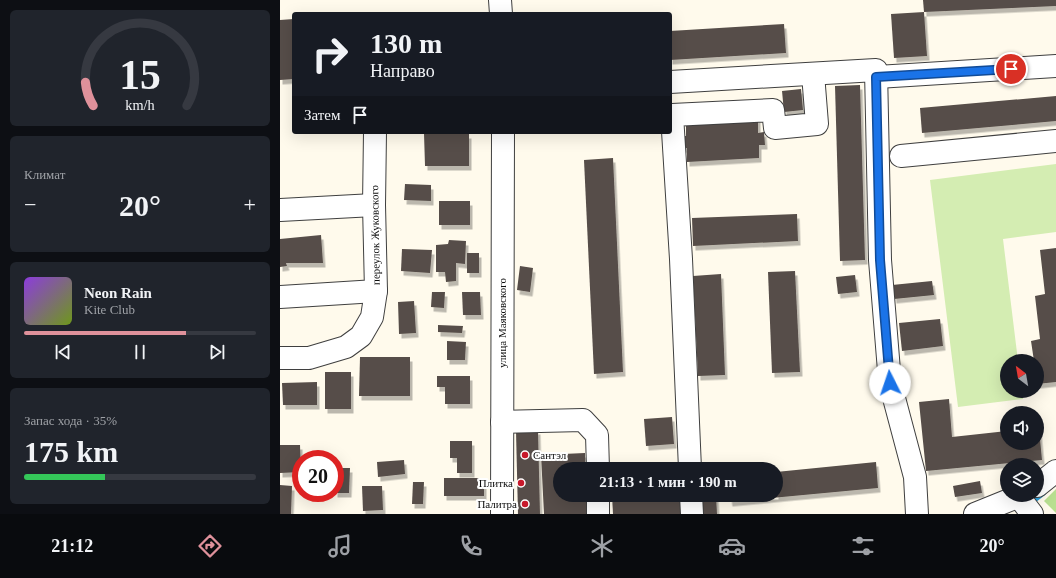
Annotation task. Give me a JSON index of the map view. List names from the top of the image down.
{
  "streets": {
    "street": ["переулок Жуковского", "улица Маяковского"]
  },
  "places": ["Сантэл", "Плитка", "Палитра"],
  "north": "top left",
  "page": {
    "turn": ["130 m", "Направо"],
    "then": "Затем",
    "tile": [
      "Климат",
      ["Запас хода · 35%", "175 km"]
    ],
    "heat": ["−", "20°", "+"],
    "song": ["Neon Rain", "Kite Club"],
    "limit": "20",
    "trip": "21:13 · 1 мин · 190 m",
    "tabs": ["21:12", "20°"],
    "gauge": ["15", "km/h"]
  }
}
